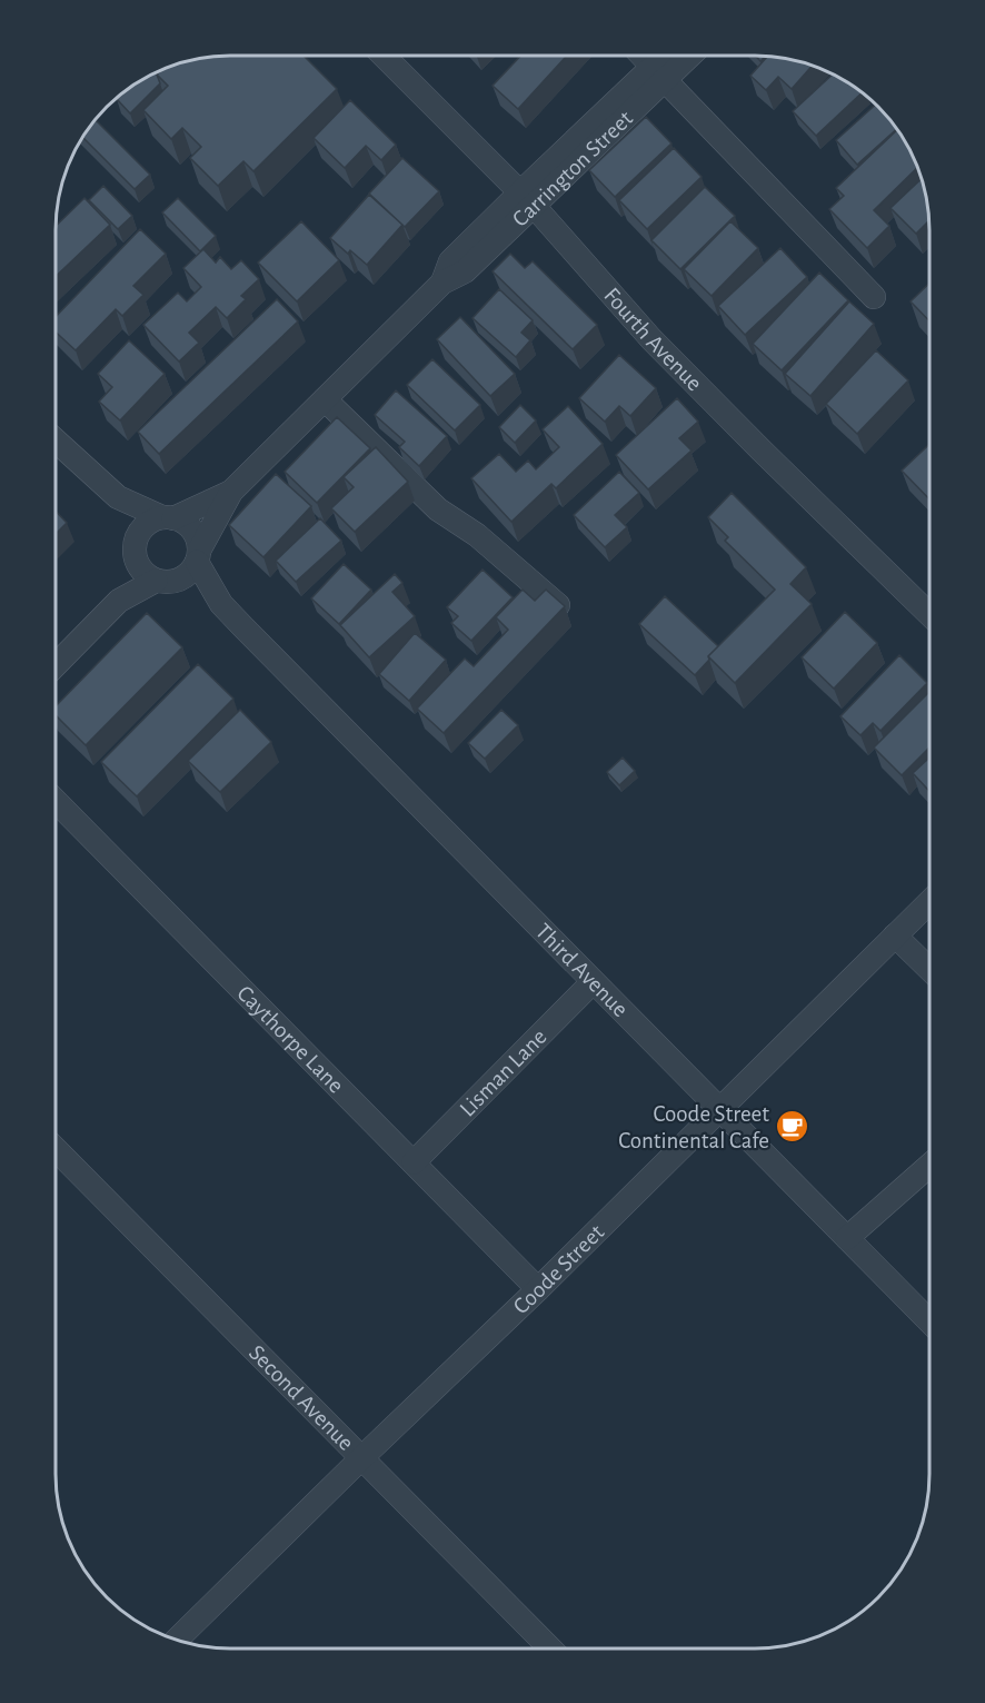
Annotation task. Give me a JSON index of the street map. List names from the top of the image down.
{
  "streets": {
    "street": [
      "Carrington Street",
      "Fourth Avenue",
      "Third Avenue",
      "Caythorpe Lane",
      "Lisman Lane",
      "Coode Street",
      "Second Avenue"
    ]
  },
  "crossings": [
    ["Carrington Street", "Fourth Avenue"],
    ["Carrington Street", "Third Avenue"],
    ["Third Avenue", "Lisman Lane"],
    ["Third Avenue", "Coode Street"],
    ["Caythorpe Lane", "Lisman Lane"],
    ["Caythorpe Lane", "Coode Street"],
    ["Coode Street", "Second Avenue"]
  ],
  "places": {
    "cafe": ["Coode Street Continental Cafe"]
  }
}
